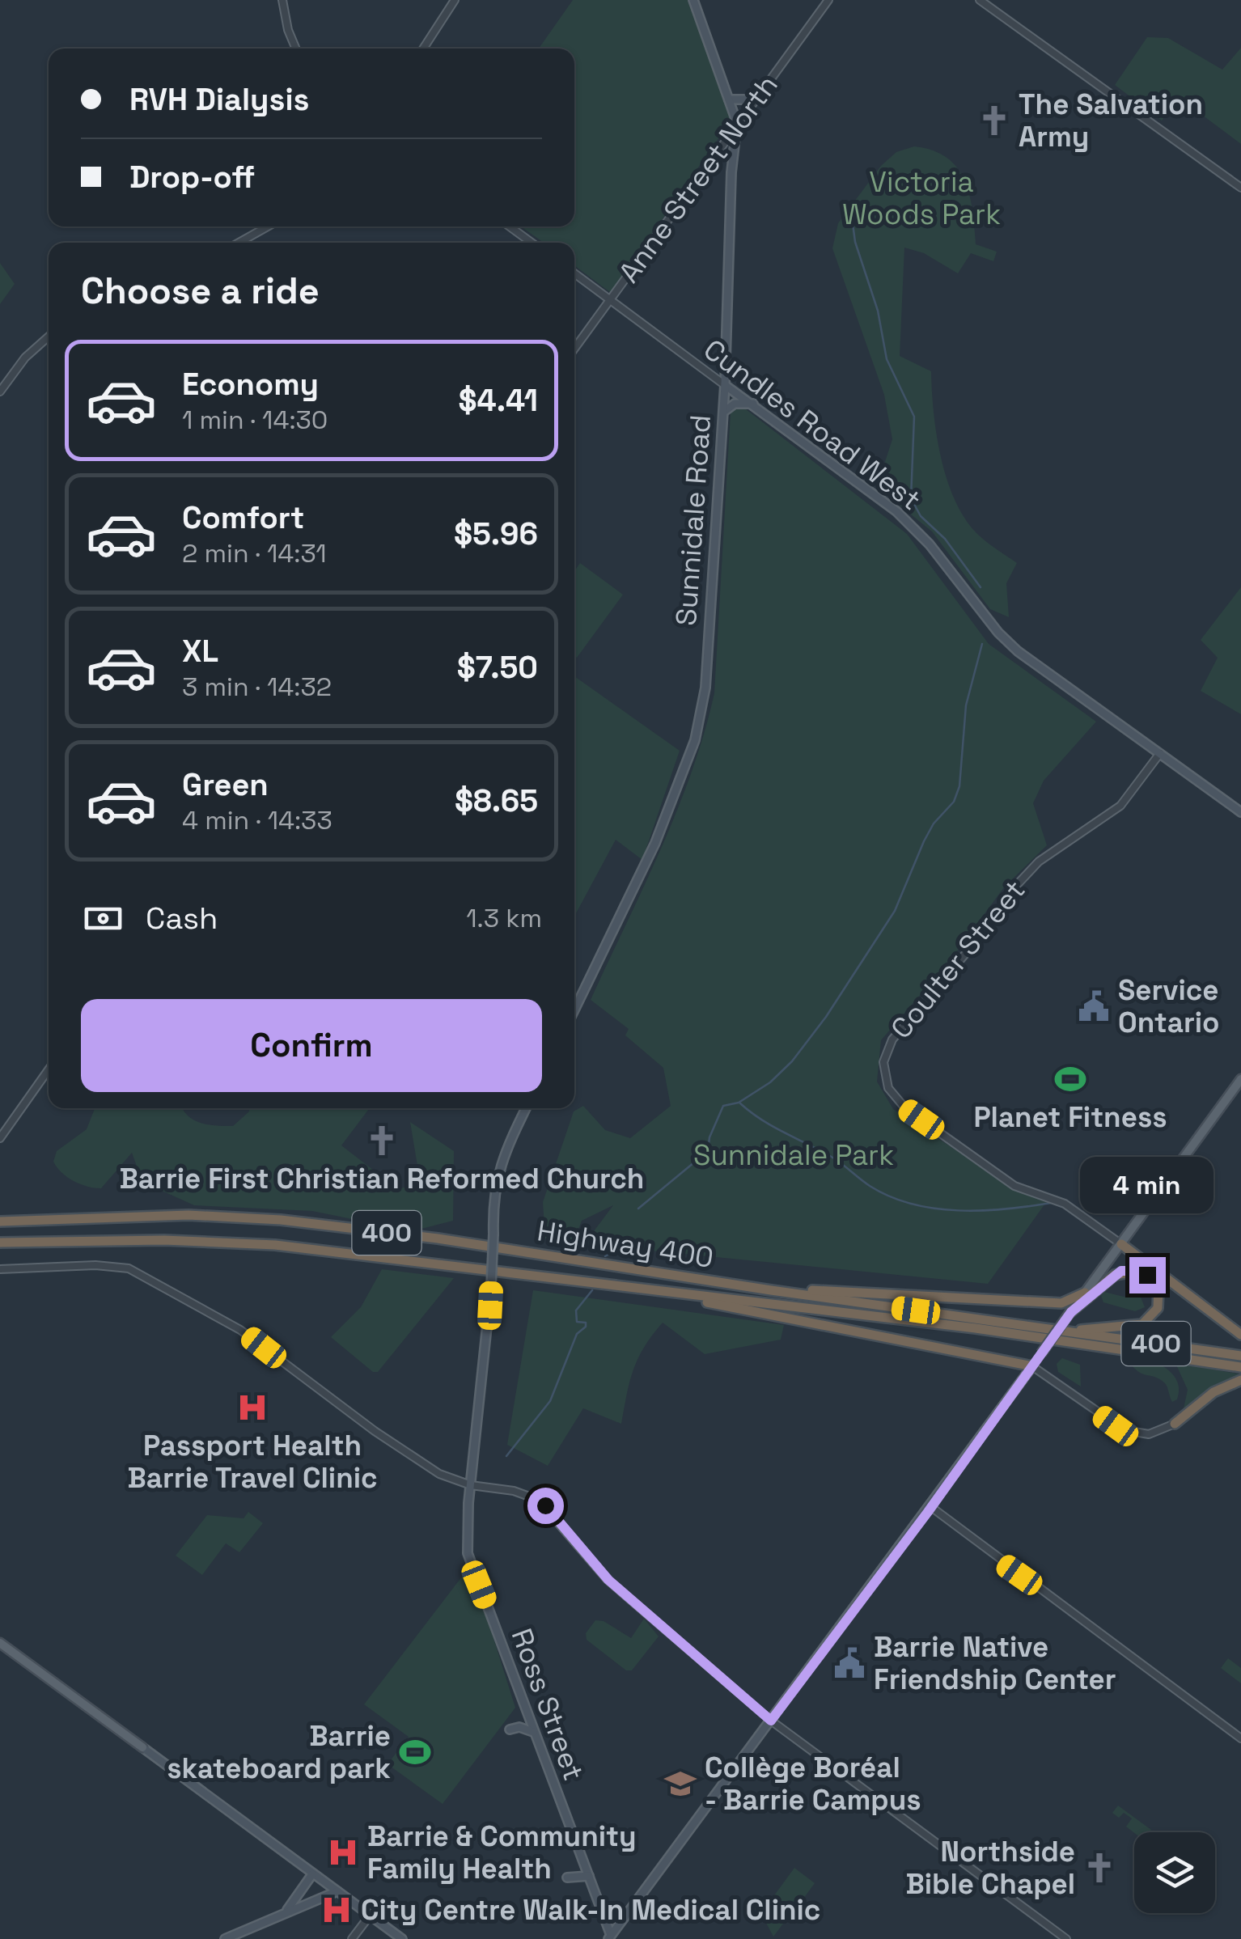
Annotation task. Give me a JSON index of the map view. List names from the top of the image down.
{
  "streets": {
    "highway": ["400", "Highway 400"],
    "main road": ["Cundles Road West", "Sunnidale Road", "Ross Street"],
    "street": ["Anne Street North", "Coulter Street"]
  },
  "crossings": [
    ["Anne Street North", "Cundles Road West"],
    ["Anne Street North", "Sunnidale Road"],
    ["Cundles Road West", "Sunnidale Road"],
    ["Cundles Road West", "Coulter Street"]
  ],
  "parks": ["Victoria Woods Park", "Sunnidale Park"],
  "places": {
    "church": ["The Salvation Army", "Barrie First Christian Reformed Church", "Northside Bible Chapel"],
    "public building": ["Service Ontario", "Barrie Native Friendship Center"],
    "sports": ["Planet Fitness", "Barrie skateboard park"],
    "hospital": ["Passport Health Barrie Travel Clinic", "Barrie & Community Family Health", "City Centre Walk-In Medical Clinic"],
    "school or university": ["Collège Boréal - Barrie Campus"]
  },
  "page": {
    "banner": ["RVH Dialysis", "Drop-off"],
    "heading": "Choose a ride",
    "list": [
      {
        "name": "Economy",
        "note": "1 min · 14:30",
        "value": "$4.41"
      },
      {
        "name": "Comfort",
        "note": "2 min · 14:31",
        "value": "$5.96"
      },
      {
        "name": "XL",
        "note": "3 min · 14:32",
        "value": "$7.50"
      },
      {
        "name": "Green",
        "note": "4 min · 14:33",
        "value": "$8.65"
      }
    ],
    "pay": ["Cash", "1.3 km"],
    "buttons": "Confirm",
    "bubble": "4 min"
  }
}
